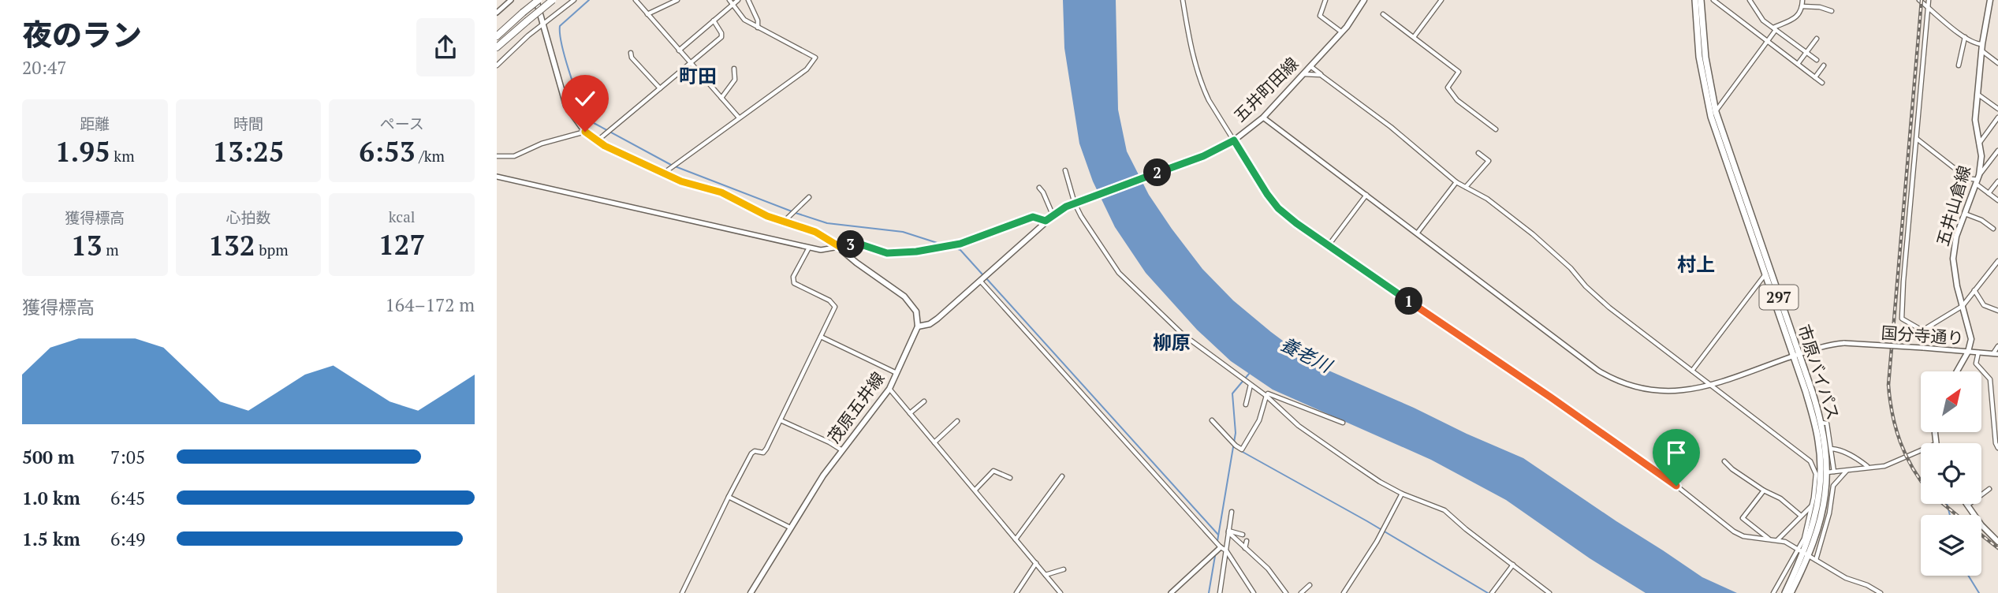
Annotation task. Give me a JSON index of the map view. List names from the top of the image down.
{
  "streets": {
    "highway": ["297", "市原バイパス"],
    "main road": ["五井町田線", "五井山倉線", "茂原五井線"],
    "street": ["国分寺通り"]
  },
  "crossings": [
    ["五井町田線", "国分寺通り"],
    ["五井町田線", "茂原五井線"],
    ["五井山倉線", "国分寺通り"],
    ["国分寺通り", "市原バイパス"]
  ],
  "districts": ["町田", "村上", "柳原"],
  "water": ["養老川"],
  "north": "top right",
  "page": {
    "heading": ["夜のラン", "20:47"],
    "stats": [
      ["距離", "1.95 km"],
      ["時間", "13:25"],
      ["ペース", "6:53 /km"],
      ["獲得標高", "13 m"],
      ["心拍数", "132 bpm"],
      ["kcal", "127"]
    ],
    "pins": ["2", "3", "1"],
    "chart": ["獲得標高", "164–172 m"],
    "list": [
      {
        "name": "500 m",
        "note": "7:05"
      },
      {
        "name": "1.0 km",
        "note": "6:45"
      },
      {
        "name": "1.5 km",
        "note": "6:49"
      }
    ]
  }
}
